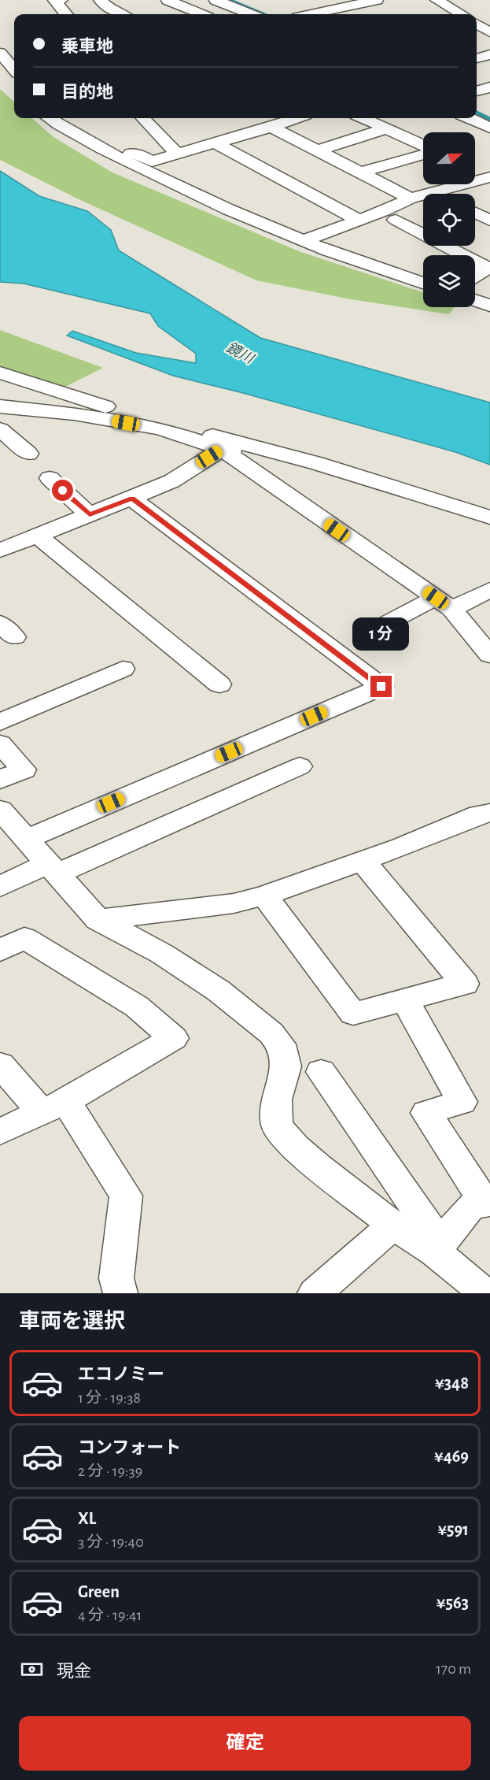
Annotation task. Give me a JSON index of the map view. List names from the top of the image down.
{
  "water": ["鏡川"],
  "north": "right",
  "page": {
    "banner": ["乗車地", "目的地"],
    "bubble": "1 分",
    "heading": "車両を選択",
    "list": [
      {
        "name": "エコノミー",
        "note": "1 分 · 19:38",
        "value": "¥348"
      },
      {
        "name": "コンフォート",
        "note": "2 分 · 19:39",
        "value": "¥469"
      },
      {
        "name": "XL",
        "note": "3 分 · 19:40",
        "value": "¥591"
      },
      {
        "name": "Green",
        "note": "4 分 · 19:41",
        "value": "¥563"
      }
    ],
    "pay": ["現金", "170 m"],
    "buttons": "確定"
  }
}
